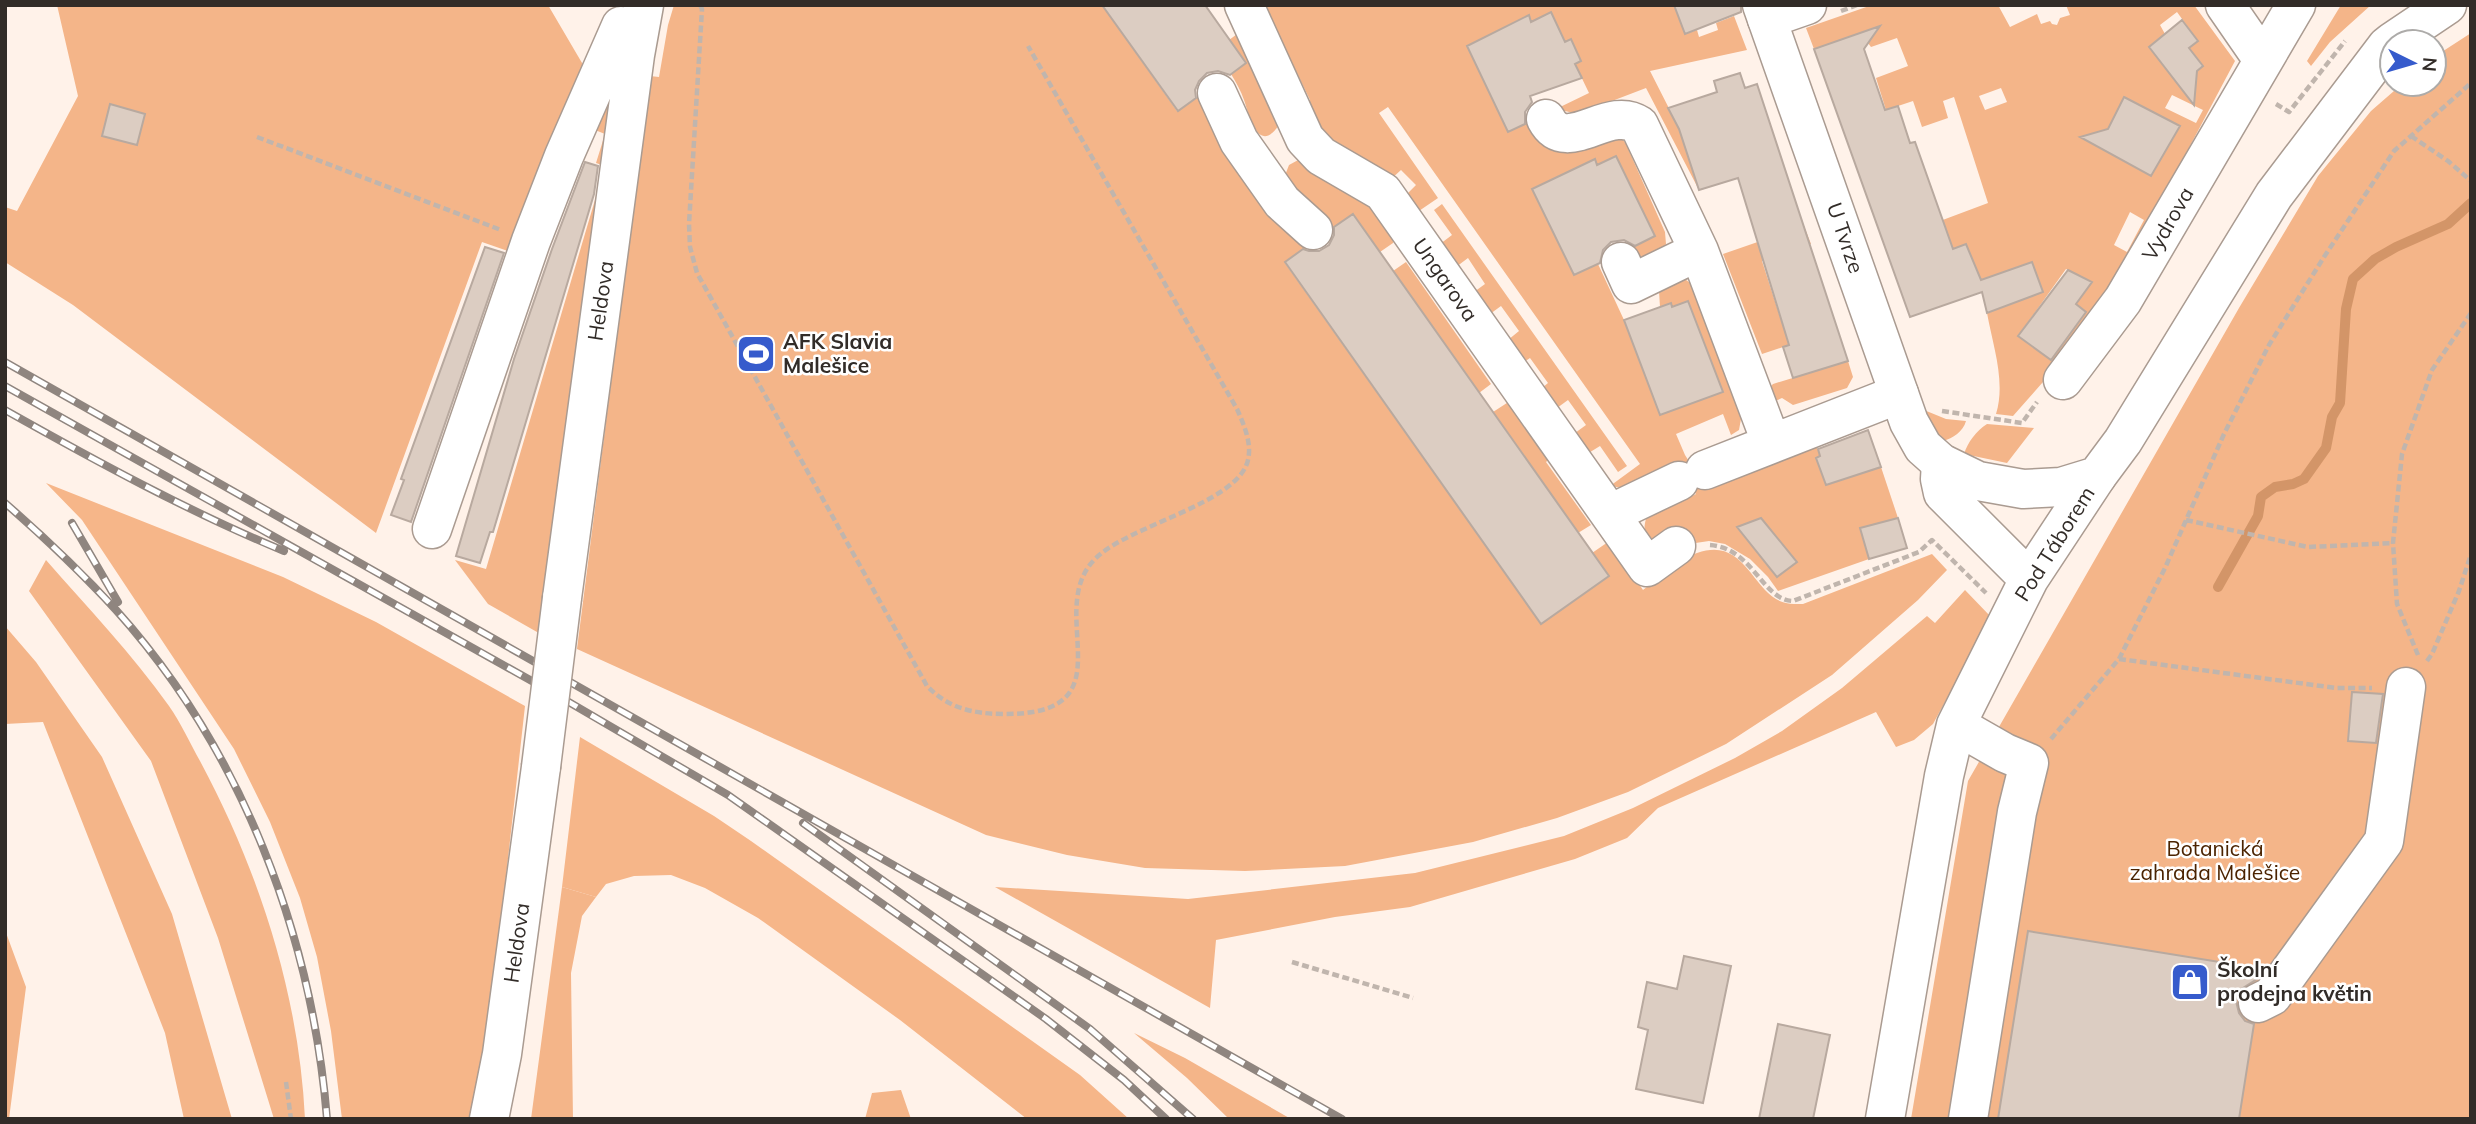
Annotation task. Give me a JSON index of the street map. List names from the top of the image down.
{
  "streets": {
    "street": [
      "Vydrova",
      "U Tvrze",
      "Ungarova",
      "Heldova",
      "Pod Táborem"
    ]
  },
  "crossings": [
    ["U Tvrze", "Pod Táborem"]
  ],
  "parks": ["Botanická zahrada Malešice"],
  "places": {
    "sports": ["AFK Slavia Malešice"],
    "shop": ["Školní prodejna květin"]
  },
  "north": "right"
}
